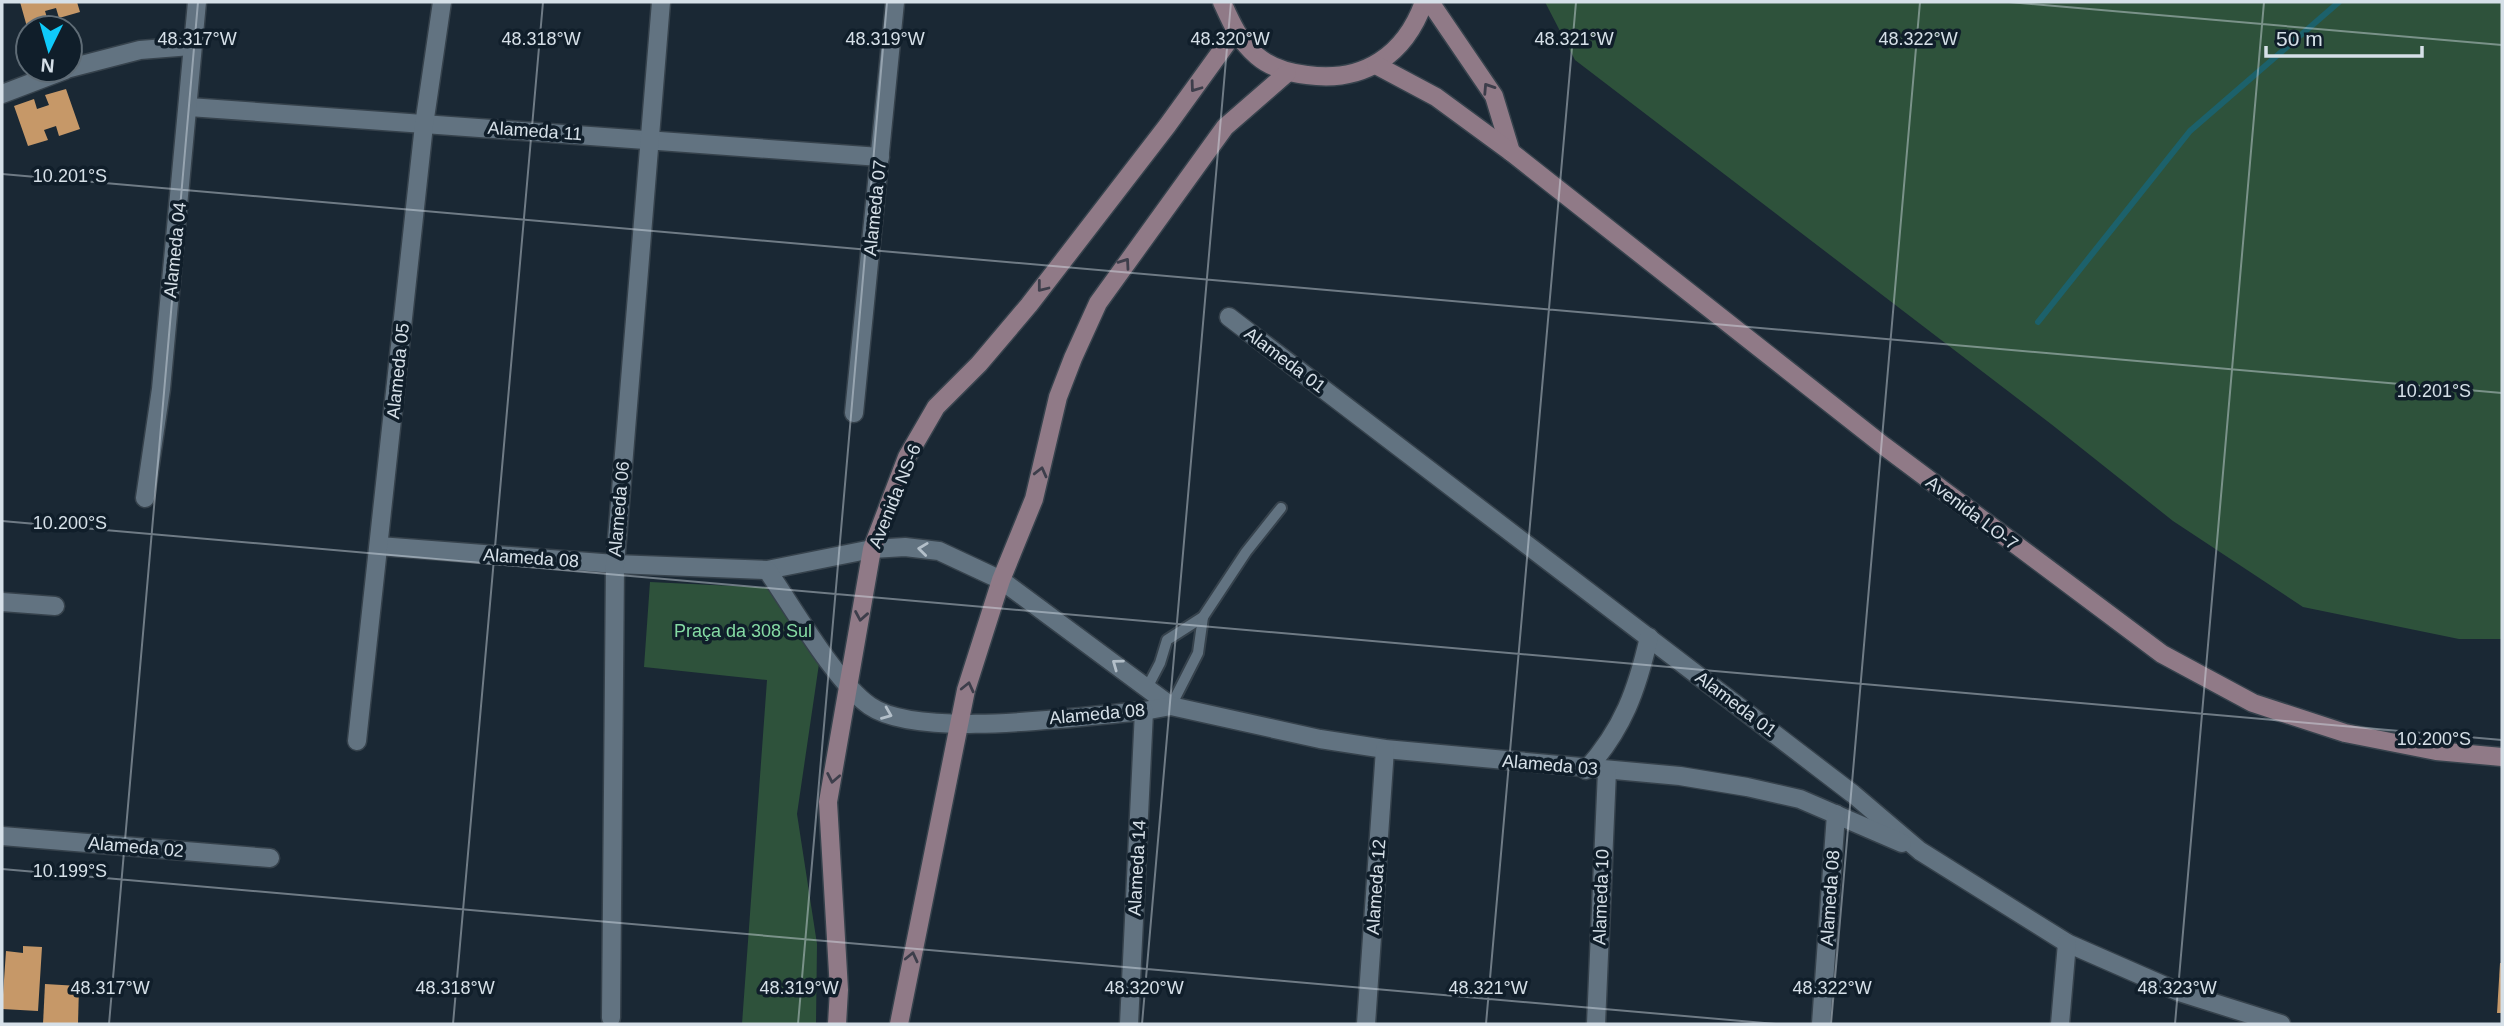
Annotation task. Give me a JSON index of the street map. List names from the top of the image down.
{
  "streets": {
    "street": [
      "Alameda 11",
      "Alameda 07",
      "Alameda 04",
      "Alameda 01",
      "Alameda 05",
      "Avenida NS-6",
      "Alameda 06",
      "Avenida LO-7",
      "Alameda 08",
      "Alameda 03",
      "Alameda 02",
      "Alameda 14",
      "Alameda 12",
      "Alameda 10"
    ]
  },
  "crossings": [
    ["Alameda 11", "Alameda 07"],
    ["Alameda 11", "Alameda 04"],
    ["Alameda 11", "Alameda 05"],
    ["Alameda 11", "Alameda 06"],
    ["Alameda 01", "Alameda 03"],
    ["Alameda 05", "Alameda 08"],
    ["Avenida NS-6", "Alameda 08"],
    ["Alameda 06", "Alameda 08"],
    ["Alameda 08", "Alameda 03"],
    ["Alameda 08", "Alameda 14"],
    ["Alameda 03", "Alameda 12"],
    ["Alameda 03", "Alameda 10"]
  ],
  "parks": ["Praça da 308 Sul"],
  "scale_bar": "50 m",
  "north": "bottom",
  "coordinates": [
    "48.317°W",
    "48.318°W",
    "48.319°W",
    "48.320°W",
    "48.321°W",
    "48.322°W",
    "10.201°S",
    "10.200°S",
    "10.199°S",
    "48.323°W"
  ]
}
